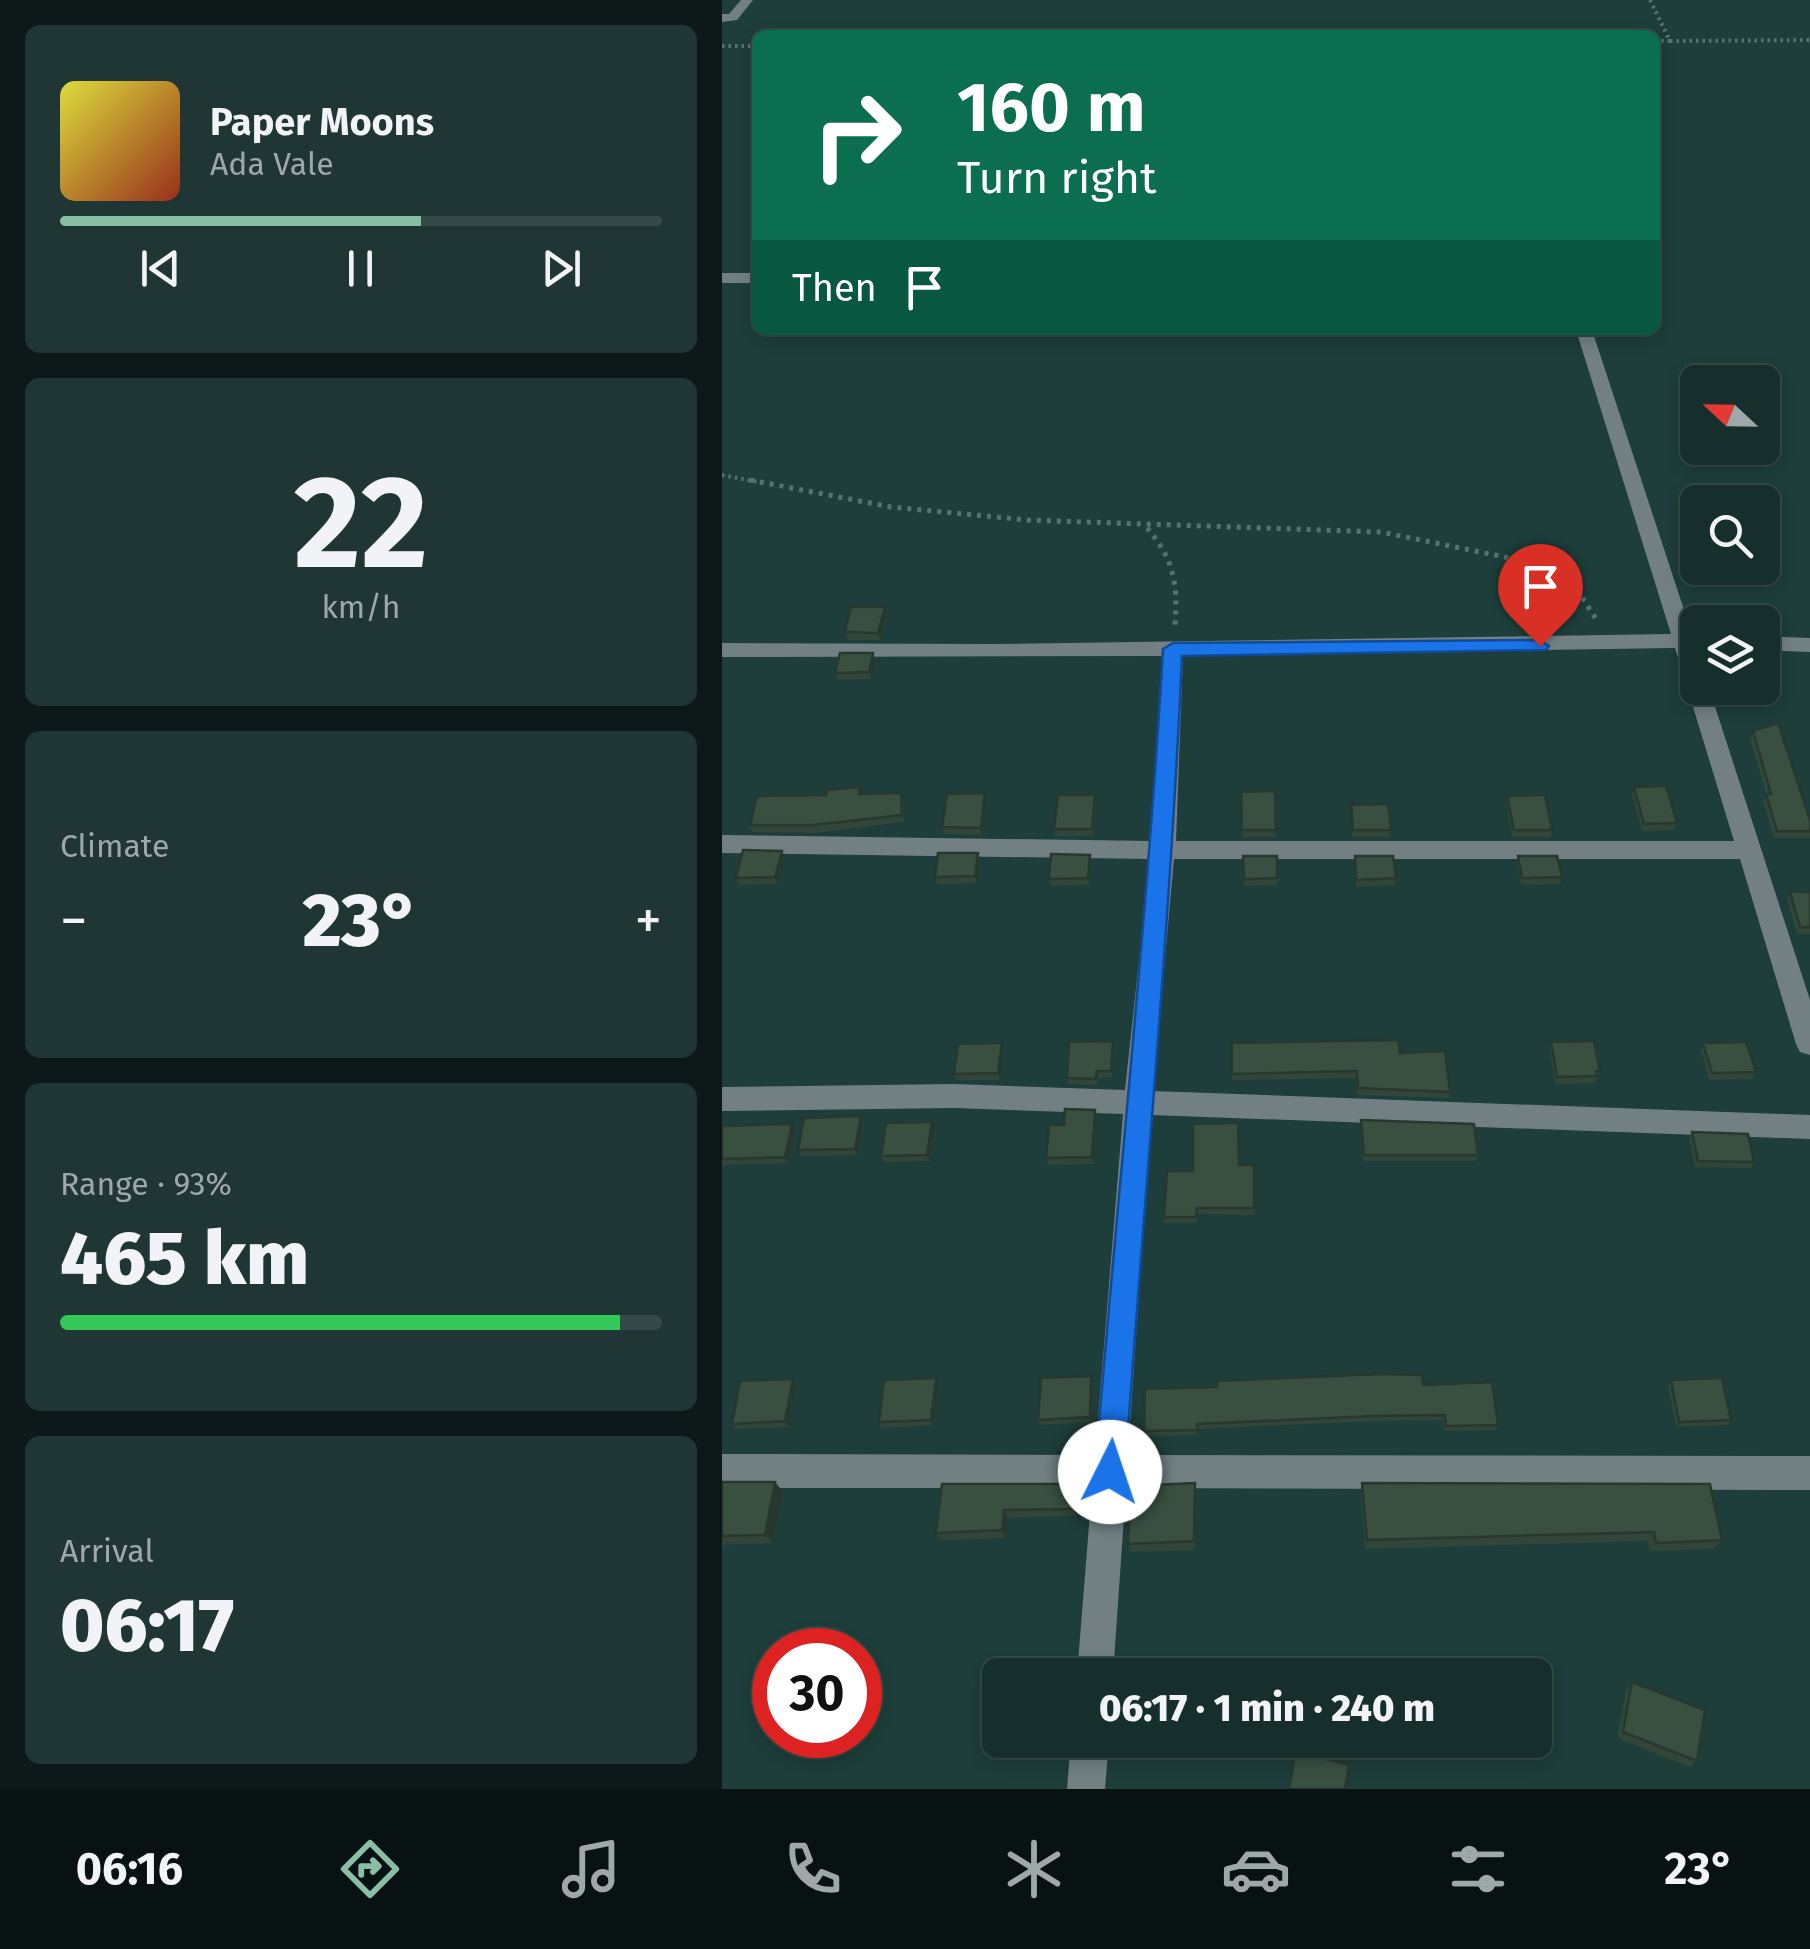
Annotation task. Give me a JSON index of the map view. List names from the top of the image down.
{
  "north": "left",
  "page": {
    "turn": ["160 m", "Turn right"],
    "song": ["Paper Moons", "Ada Vale"],
    "then": "Then",
    "tile": [
      ["22", "km/h"],
      "Climate",
      ["Range · 93%", "465 km"],
      ["Arrival", "06:17"]
    ],
    "heat": ["−", "23°", "+"],
    "limit": "30",
    "trip": "06:17 · 1 min · 240 m",
    "tabs": ["06:16", "23°"]
  }
}
